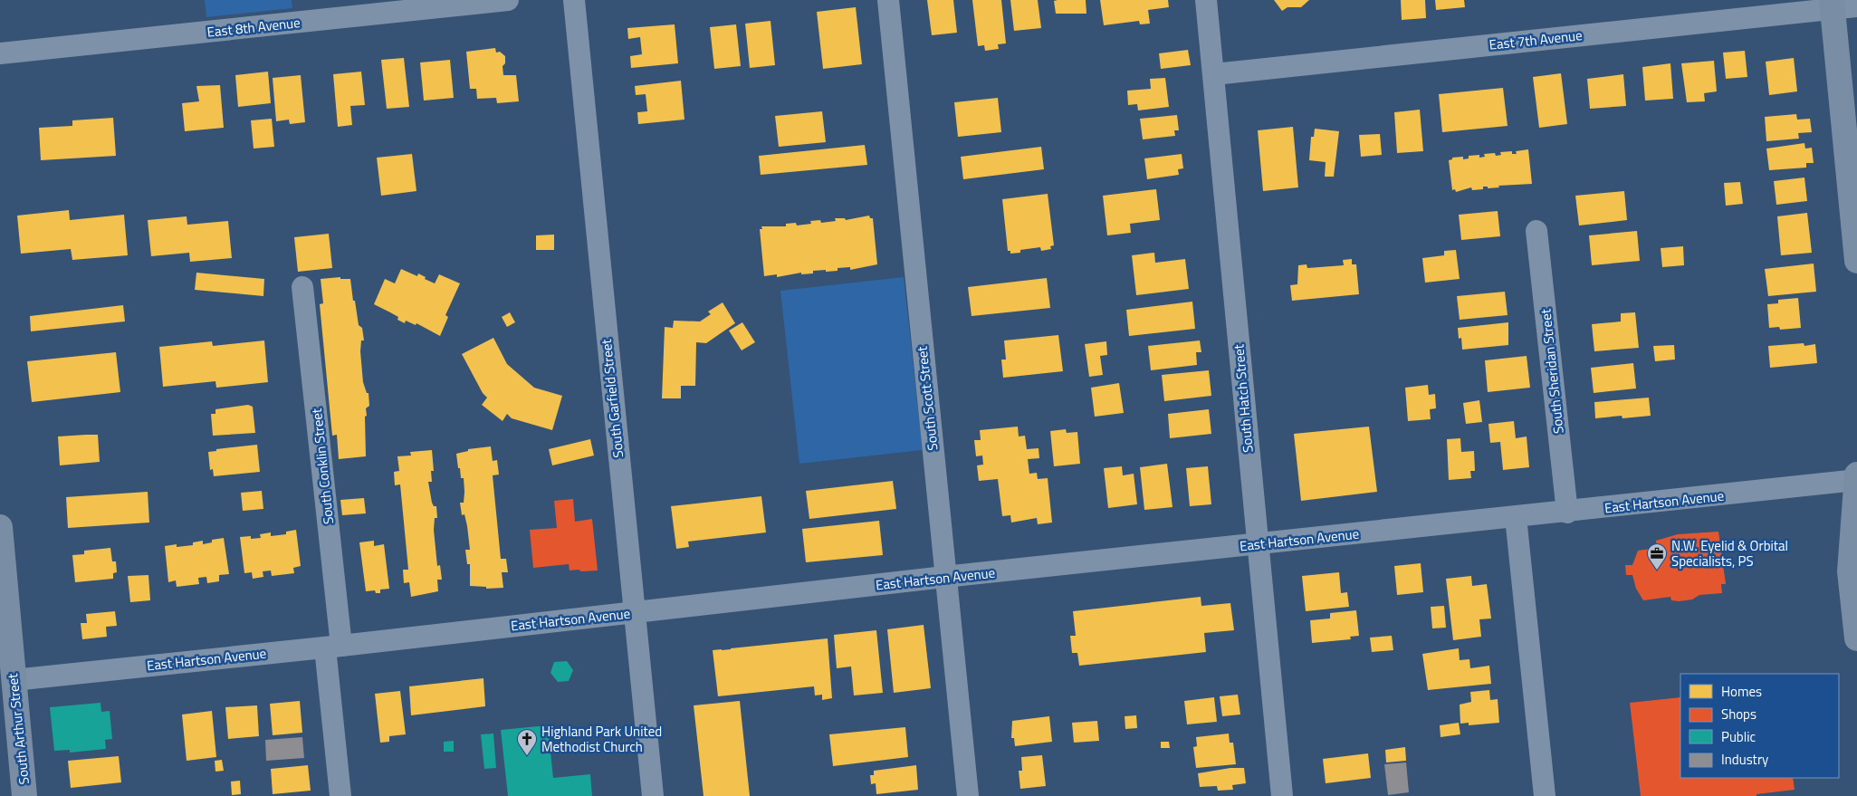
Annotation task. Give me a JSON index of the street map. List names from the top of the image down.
{
  "streets": {
    "street": [
      "East 8th Avenue",
      "East 7th Avenue",
      "South Sheridan Street",
      "South Garfield Street",
      "South Scott Street",
      "South Hatch Street",
      "South Conklin Street",
      "East Hartson Avenue",
      "South Arthur Street"
    ]
  },
  "crossings": [
    ["East 7th Avenue", "South Hatch Street"],
    ["South Sheridan Street", "East Hartson Avenue"],
    ["South Garfield Street", "East Hartson Avenue"],
    ["South Scott Street", "East Hartson Avenue"],
    ["South Hatch Street", "East Hartson Avenue"],
    ["South Conklin Street", "East Hartson Avenue"],
    ["East Hartson Avenue", "South Arthur Street"]
  ],
  "places": {
    "office": ["N.W. Eyelid & Orbital Specialists, PS"],
    "church": ["Highland Park United Methodist Church"]
  },
  "legend": [
    "Homes",
    "Shops",
    "Public",
    "Industry"
  ]
}
